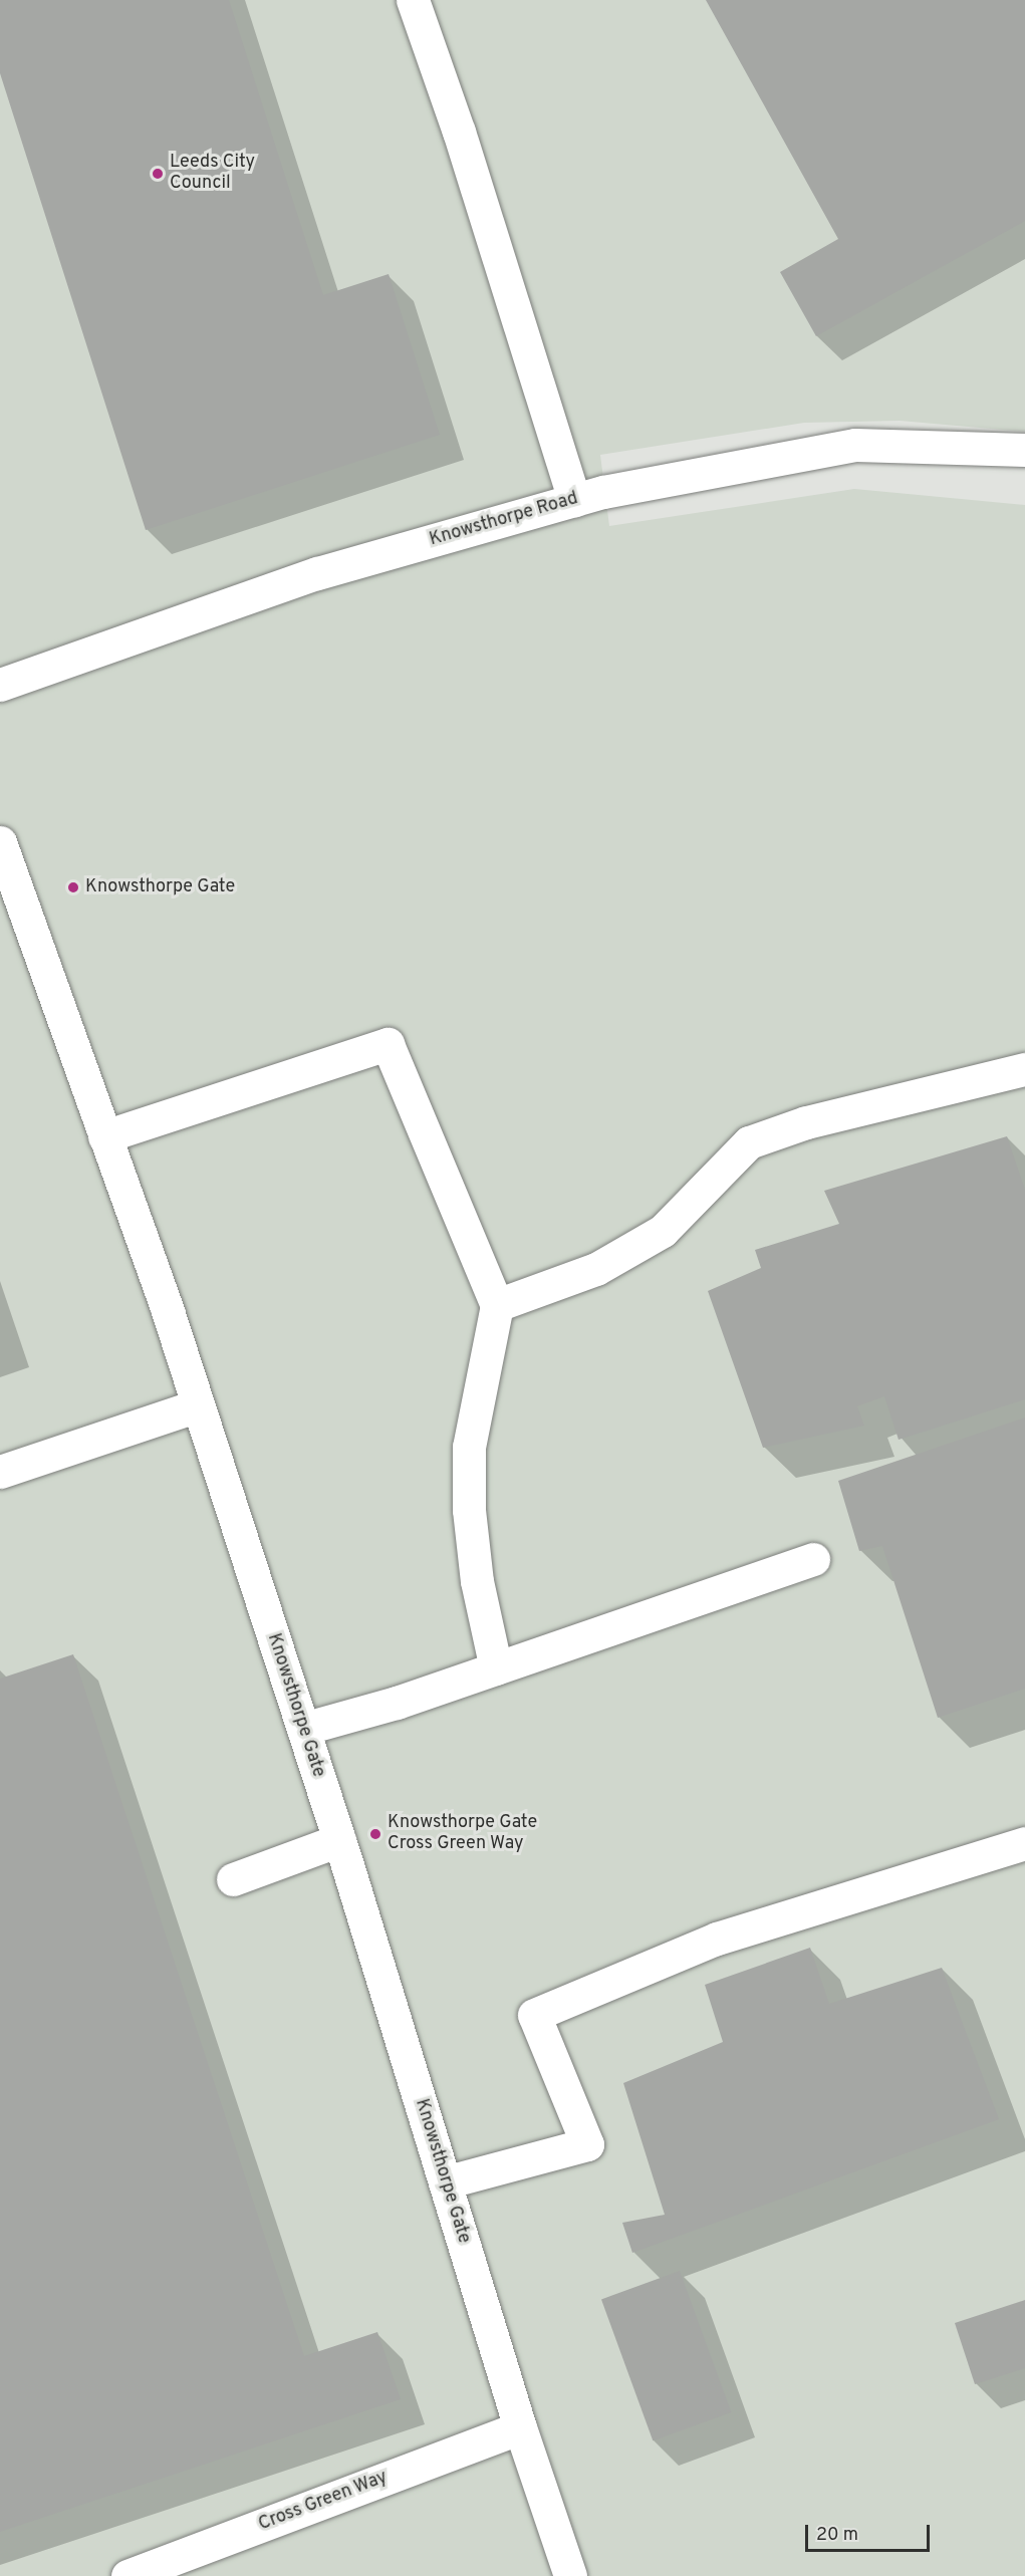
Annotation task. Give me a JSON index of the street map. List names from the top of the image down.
{
  "streets": {
    "street": ["Knowsthorpe Road", "Knowsthorpe Gate", "Cross Green Way"]
  },
  "crossings": [
    ["Knowsthorpe Gate", "Cross Green Way"]
  ],
  "places": ["Leeds City Council", "Knowsthorpe Gate", "Knowsthorpe Gate Cross Green Way"],
  "scale_bar": "20 m"
}
